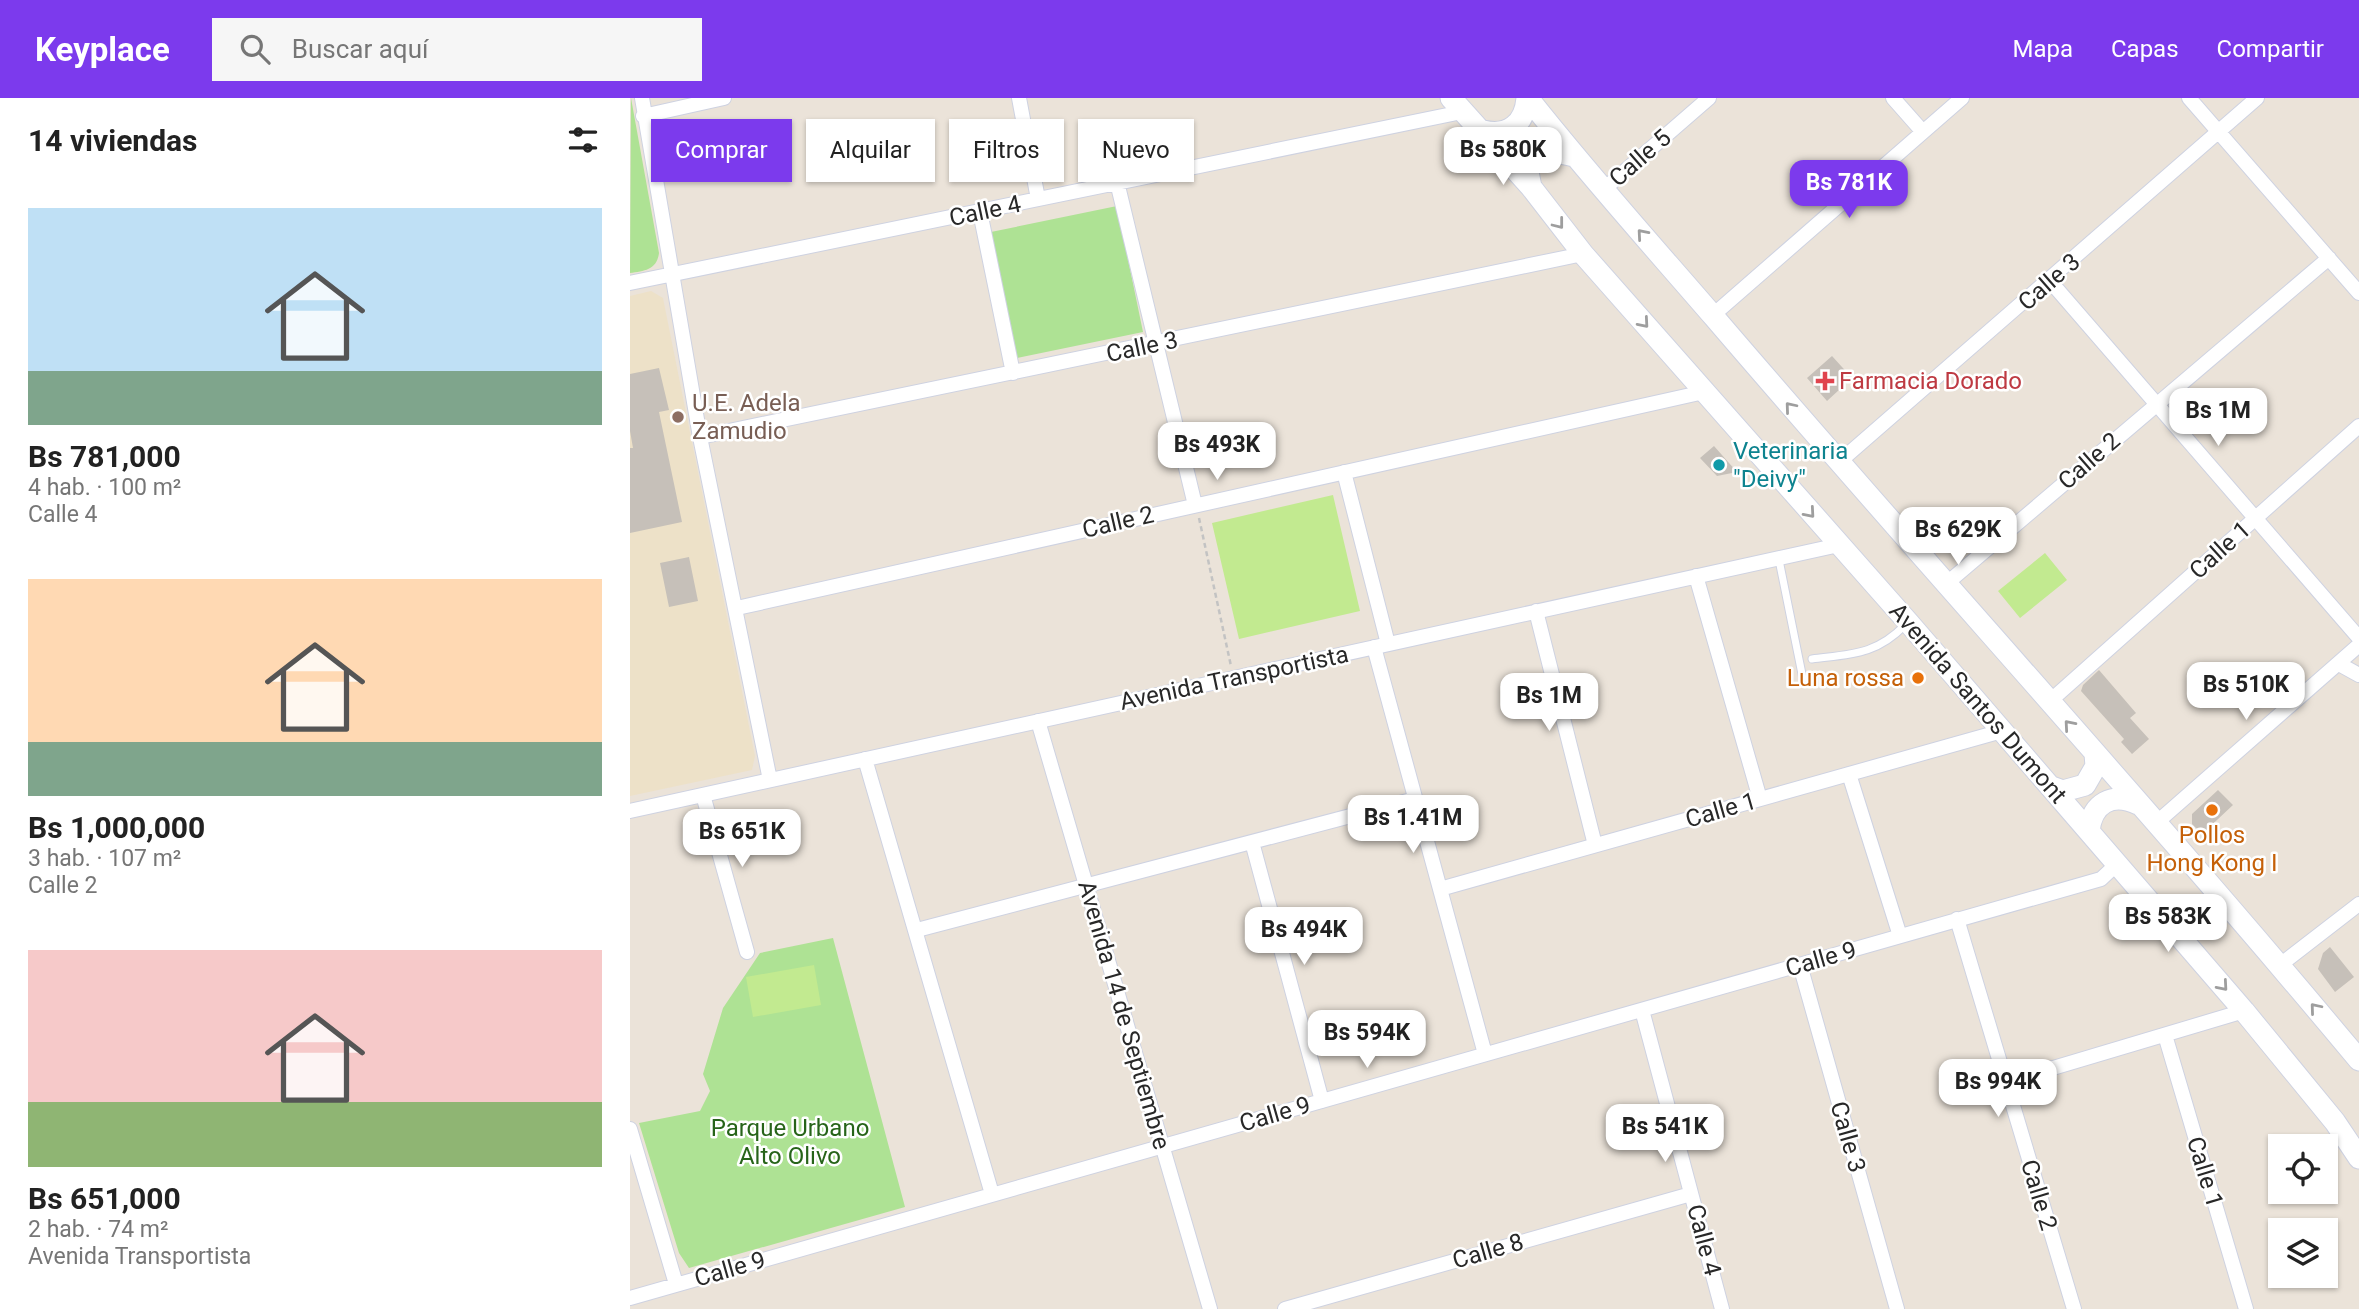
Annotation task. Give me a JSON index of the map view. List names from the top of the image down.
{
  "streets": {
    "main road": ["Avenida Santos Dumont"],
    "street": [
      "Calle 5",
      "Calle 4",
      "Calle 3",
      "Calle 2",
      "Calle 1",
      "Avenida Transportista",
      "Calle 9",
      "Avenida 14 de Septiembre",
      "Calle 8"
    ]
  },
  "crossings": [
    ["Calle 4", "Avenida Santos Dumont"],
    ["Calle 4", "Calle 9"],
    ["Calle 4", "Calle 8"],
    ["Calle 3", "Avenida Santos Dumont"],
    ["Calle 3", "Calle 9"],
    ["Calle 2", "Avenida Santos Dumont"],
    ["Calle 2", "Calle 9"],
    ["Calle 1", "Avenida Santos Dumont"],
    ["Avenida Transportista", "Avenida Santos Dumont"],
    ["Avenida Transportista", "Avenida 14 de Septiembre"],
    ["Avenida Santos Dumont", "Calle 9"],
    ["Calle 9", "Avenida 14 de Septiembre"]
  ],
  "parks": ["Parque Urbano Alto Olivo"],
  "places": {
    "health": ["Farmacia Dorado"],
    "other": [
      "U.E. Adela Zamudio",
      "Veterinaria \"Deivy\"",
      "Luna rossa",
      "Pollos Hong Kong I"
    ]
  },
  "page": {
    "header": "Keyplace",
    "search": "Buscar aquí",
    "nav": ["Mapa", "Capas", "Compartir"],
    "heading": "14 viviendas",
    "chip": [
      "Comprar",
      "Alquilar",
      "Filtros",
      "Nuevo"
    ],
    "price": [
      "Bs 580K",
      "Bs 781K",
      "Bs 1M",
      "Bs 493K",
      "Bs 629K",
      "Bs 510K",
      "Bs 1M",
      "Bs 1.41M",
      "Bs 651K",
      "Bs 583K",
      "Bs 494K",
      "Bs 594K",
      "Bs 994K",
      "Bs 541K"
    ],
    "list": [
      {
        "name": "Bs 781,000",
        "note": "4 hab. · 100 m² · Calle 4"
      },
      {
        "name": "Bs 1,000,000",
        "note": "3 hab. · 107 m² · Calle 2"
      },
      {
        "name": "Bs 651,000",
        "note": "2 hab. · 74 m² · Avenida Transportista"
      }
    ]
  }
}
